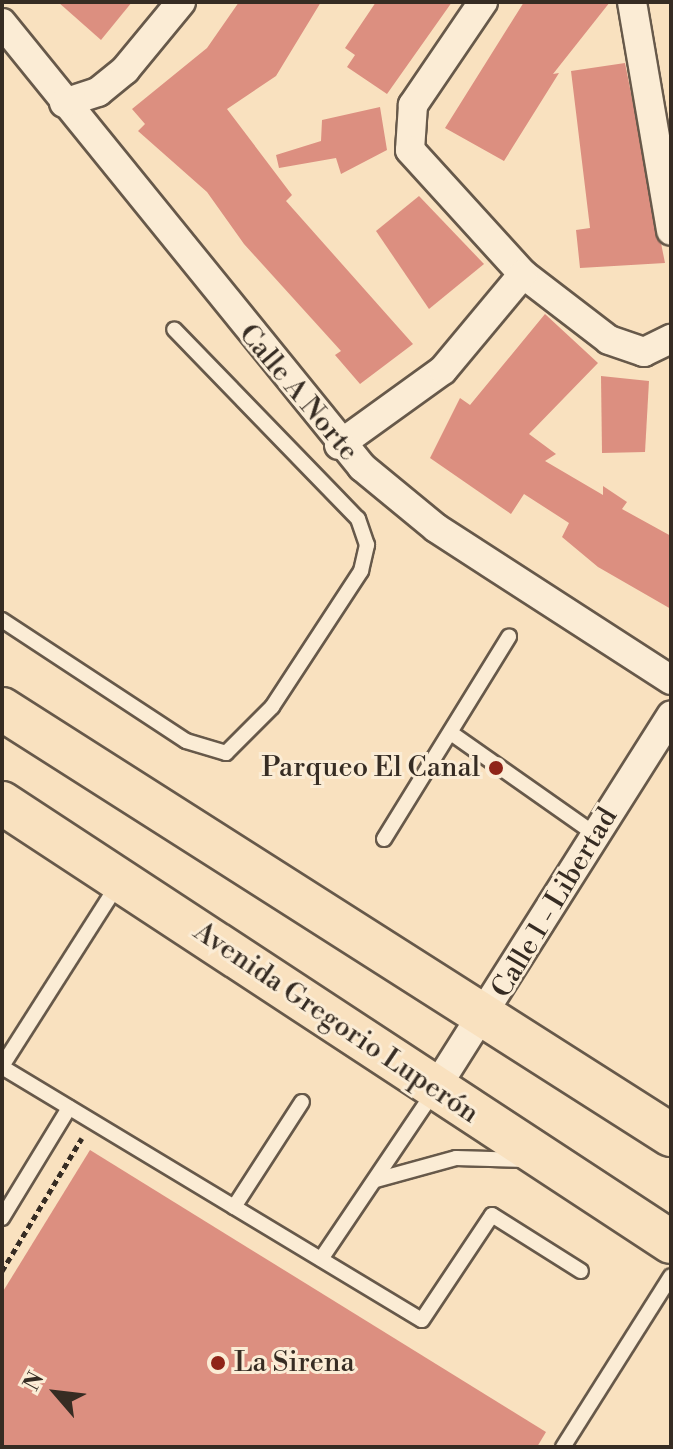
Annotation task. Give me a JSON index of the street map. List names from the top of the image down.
{
  "streets": {
    "main road": ["Avenida Gregorio Luperón"],
    "street": ["Calle A Norte", "Calle 1 - Libertad"]
  },
  "crossings": [
    ["Calle 1 - Libertad", "Avenida Gregorio Luperón"]
  ],
  "places": ["Parqueo El Canal", "La Sirena"],
  "north": "top left"
}
